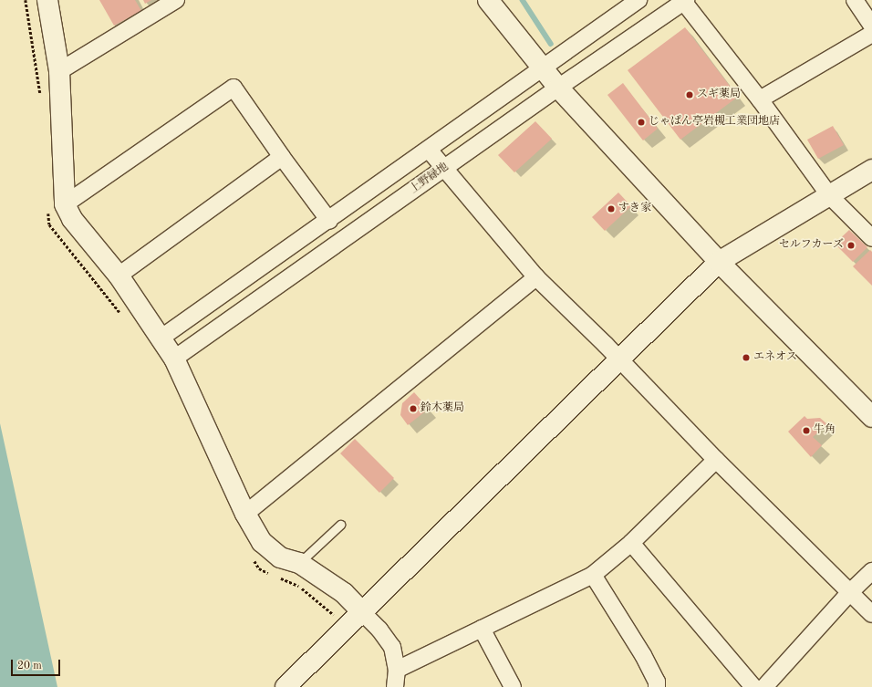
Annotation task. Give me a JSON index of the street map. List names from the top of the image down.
{
  "streets": {
    "street": ["上野緑地"]
  },
  "places": [
    "スギ薬局",
    "じゃぱん亭岩槻工業団地店",
    "すき家",
    "セルフカーズ",
    "エネオス",
    "鈴木薬局",
    "牛角"
  ],
  "scale_bar": "20 m"
}
